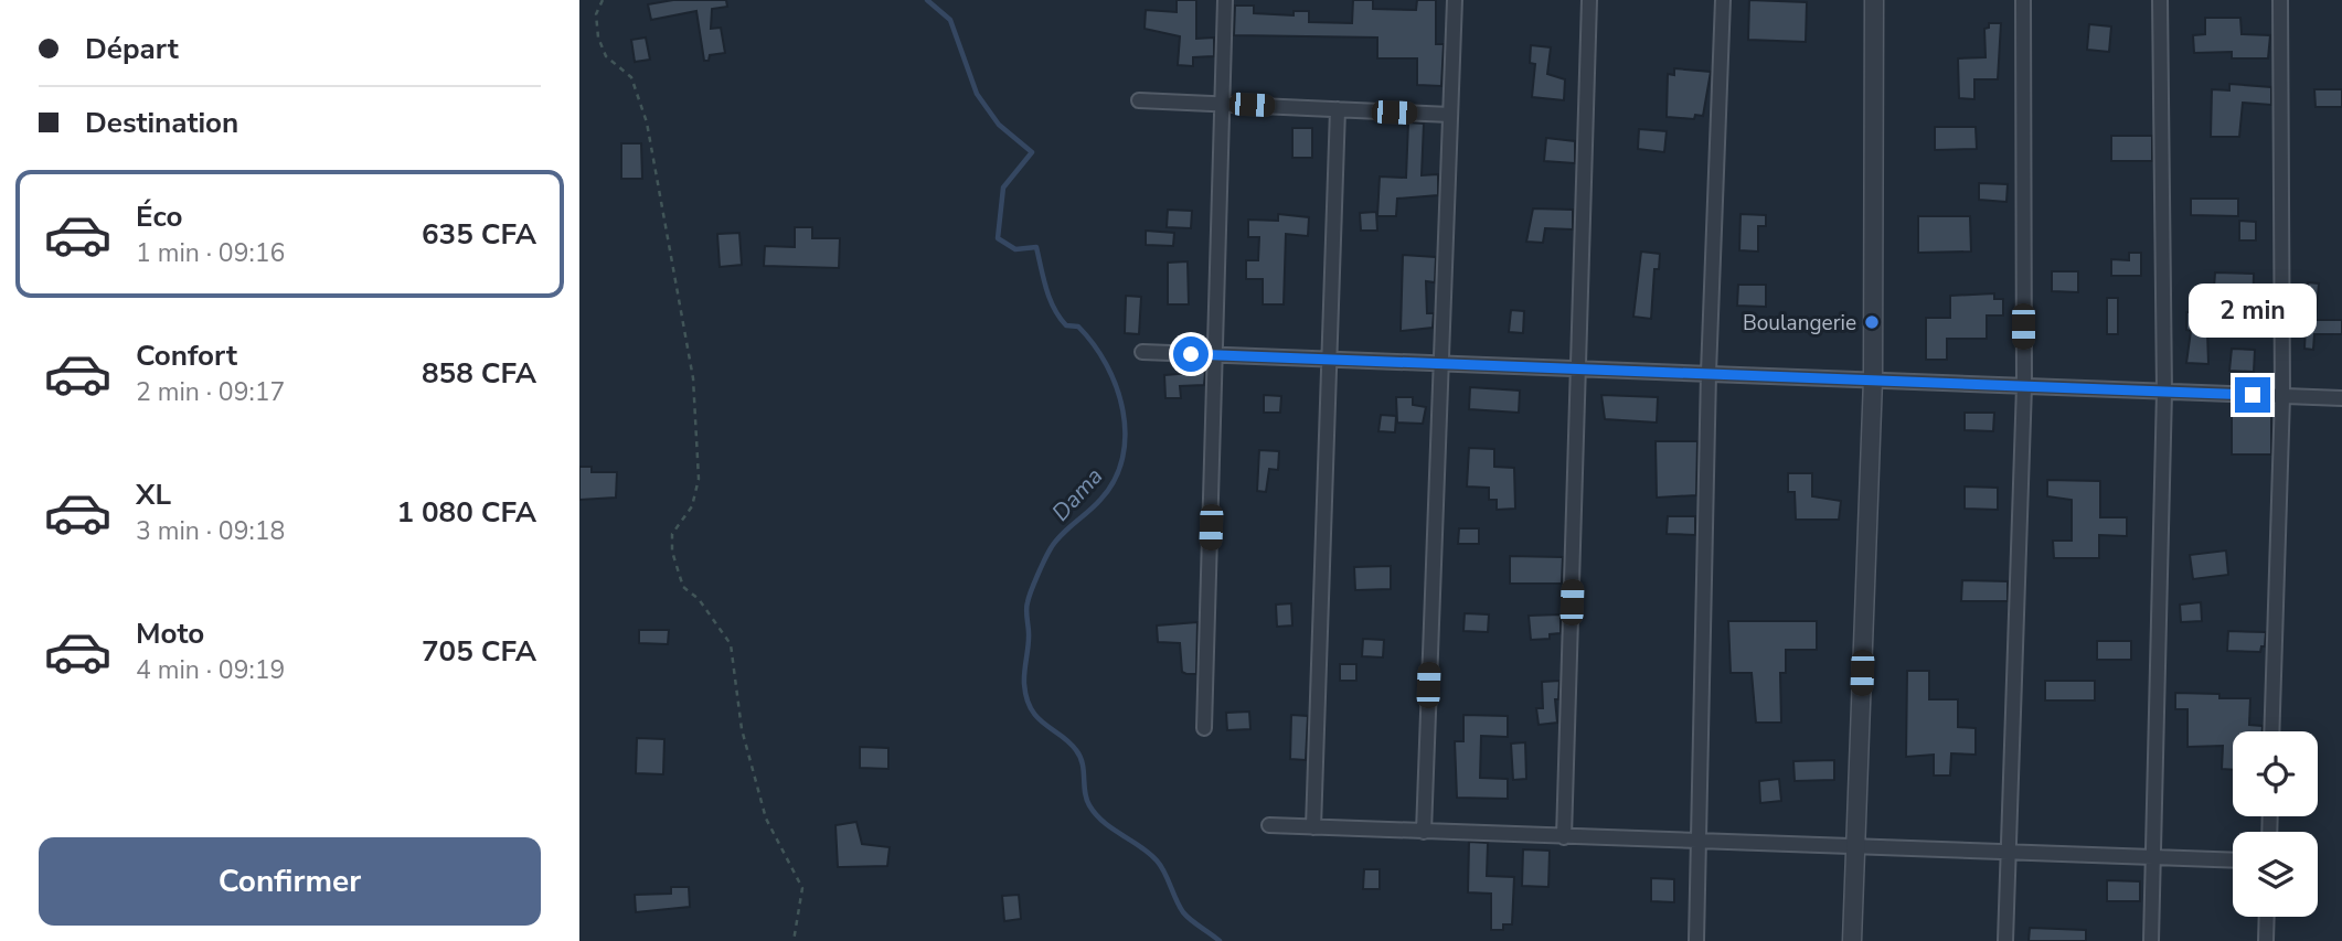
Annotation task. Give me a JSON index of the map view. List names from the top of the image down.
{
  "water": ["Dama"],
  "places": ["Boulangerie"],
  "page": {
    "banner": ["Départ", "Destination"],
    "list": [
      {
        "name": "Éco",
        "note": "1 min · 09:16",
        "value": "635 CFA"
      },
      {
        "name": "Confort",
        "note": "2 min · 09:17",
        "value": "858 CFA"
      },
      {
        "name": "XL",
        "note": "3 min · 09:18",
        "value": "1 080 CFA"
      },
      {
        "name": "Moto",
        "note": "4 min · 09:19",
        "value": "705 CFA"
      }
    ],
    "bubble": "2 min",
    "buttons": "Confirmer"
  }
}
